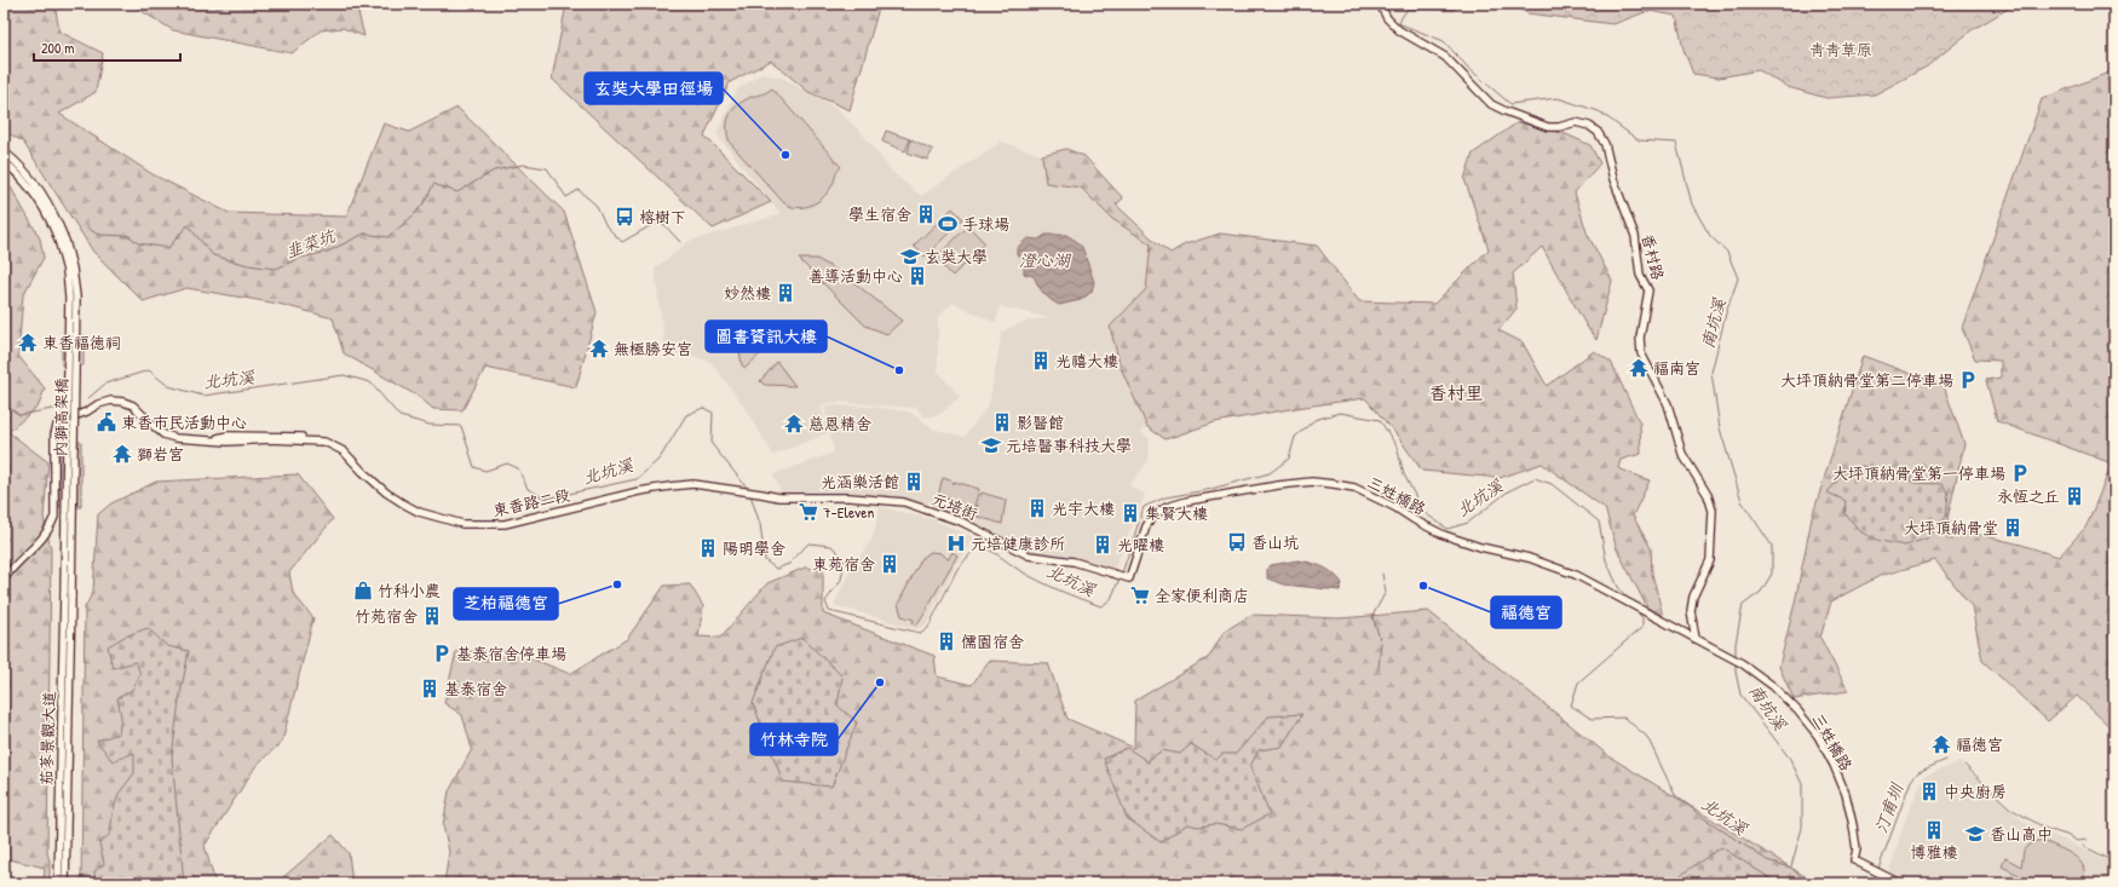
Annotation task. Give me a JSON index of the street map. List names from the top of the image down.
{
  "streets": {
    "street": [
      "香村路",
      "內獅高架橋",
      "三姓橋路",
      "東香路二段",
      "元培街",
      "茄苳景觀大道"
    ]
  },
  "crossings": [
    ["香村路", "三姓橋路"],
    ["內獅高架橋", "茄苳景觀大道"],
    ["三姓橋路", "元培街"],
    ["東香路二段", "元培街"]
  ],
  "districts": ["香村里"],
  "water": [
    "韭菜坑",
    "澄心湖",
    "南坑溪",
    "北坑溪",
    "汀甫圳"
  ],
  "parks": ["青青草原"],
  "places": {
    "other": [
      "玄奘大學田徑場",
      "圖書資訊大樓",
      "芝柏福德宮",
      "福德宫",
      "竹林寺院"
    ],
    "building": [
      "學生宿舍",
      "善導活動中心",
      "妙然樓",
      "光禧大樓",
      "影醫館",
      "光涵樂活館",
      "永恆之丘",
      "光宇大樓",
      "集賢大樓",
      "大坪頂納骨堂",
      "光曜樓",
      "陽明學舍",
      "東苑宿舍",
      "竹苑宿舍",
      "儒園宿舍",
      "基泰宿舍",
      "中央廚房",
      "博雅樓"
    ],
    "bus stop": ["榕樹下", "香山坑"],
    "sports": ["手球場"],
    "school or university": ["玄奘大學", "元培醫事科技大學", "香山高中"],
    "temple": [
      "東香福德祠",
      "無極勝安宮",
      "福南宮",
      "慈恩精舍",
      "獅岩宮",
      "福德宮"
    ],
    "parking": ["大坪頂納骨堂第二停車場", "大坪頂納骨堂第一停車場", "基泰宿舍停車場"],
    "public building": ["東香市民活動中心"],
    "supermarket": ["7-Eleven", "全家便利商店"],
    "hospital": ["元培健康診所"],
    "shop": ["竹科小農"]
  },
  "scale_bar": "200 m"
}
